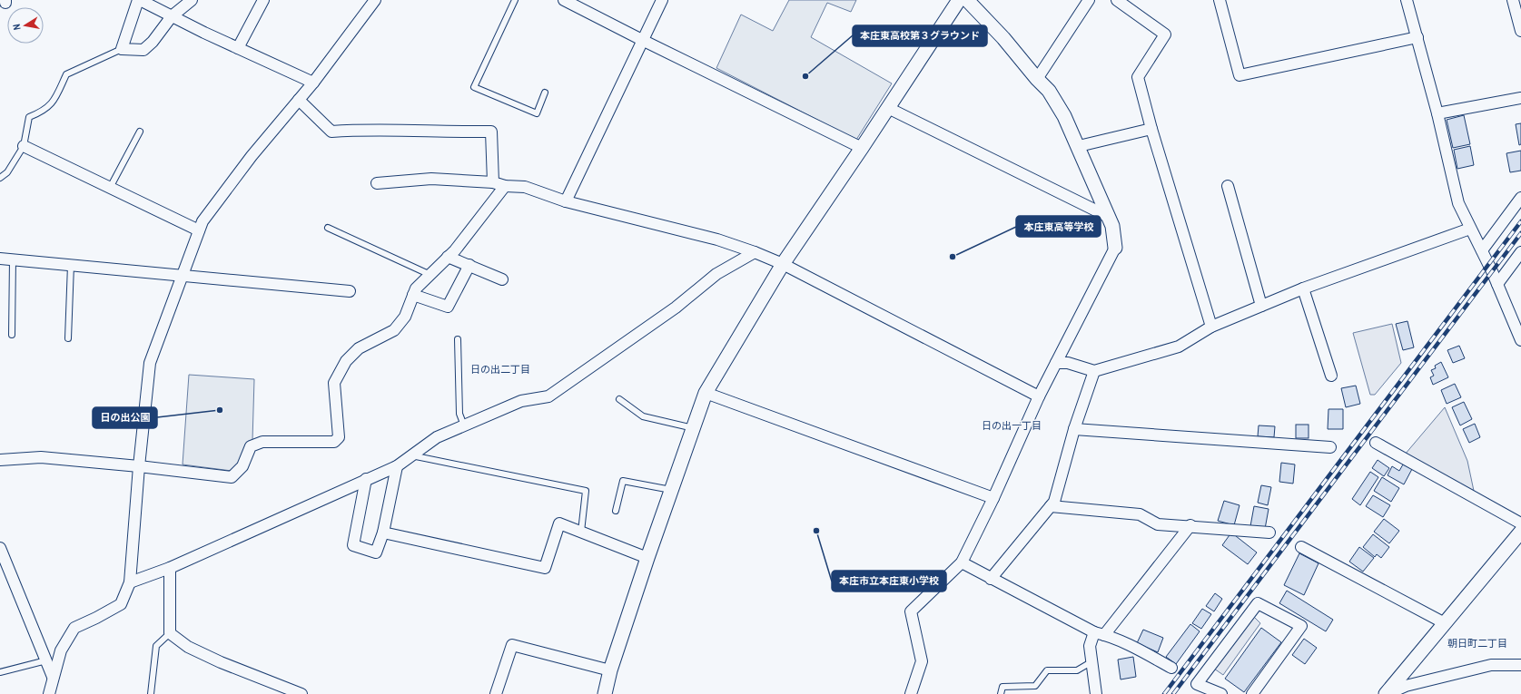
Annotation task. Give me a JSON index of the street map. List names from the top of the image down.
{
  "districts": ["日の出二丁目", "日の出一丁目", "朝日町二丁目"],
  "places": [
    "本庄東高校第３グラウンド",
    "本庄東高等学校",
    "日の出公園",
    "本庄市立本庄東小学校"
  ],
  "north": "left"
}
